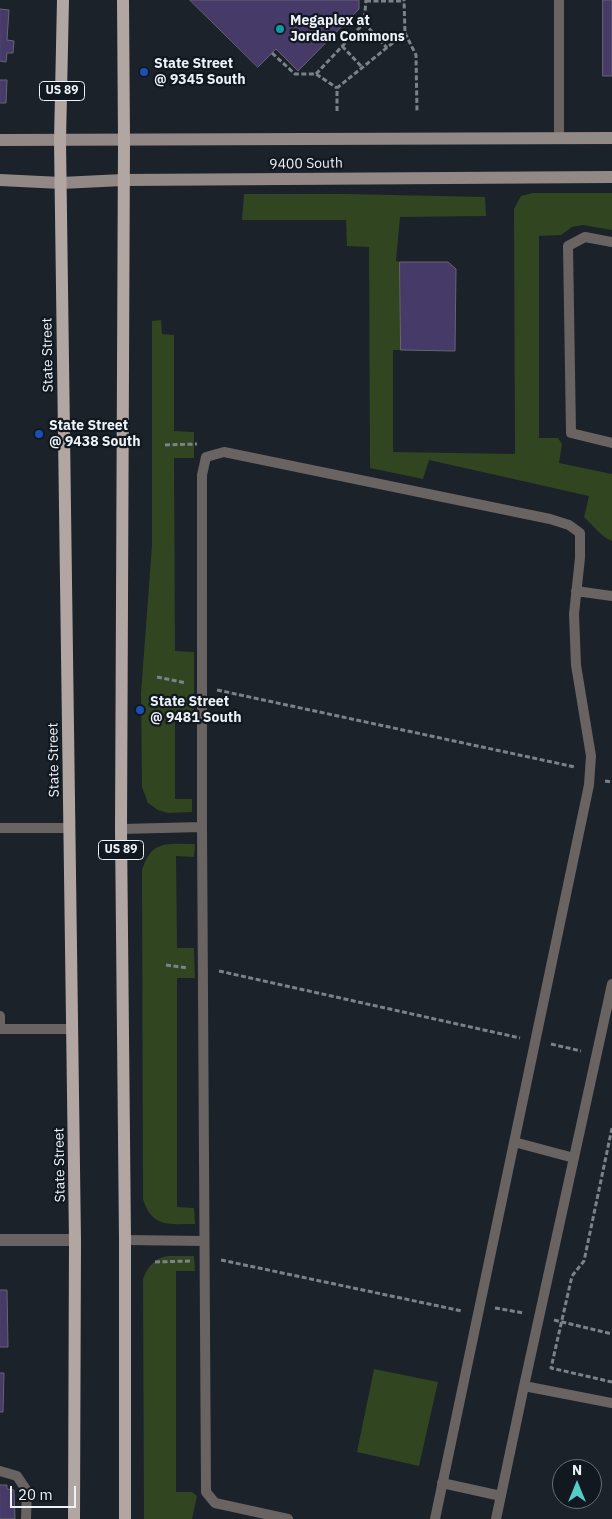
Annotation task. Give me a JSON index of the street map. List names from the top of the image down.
{
  "streets": {
    "main road": ["US 89", "State Street"],
    "street": ["9400 South"]
  },
  "crossings": [
    ["US 89", "9400 South"],
    ["9400 South", "State Street"]
  ],
  "places": [
    "Megaplex at Jordan Commons",
    "State Street @ 9345 South",
    "State Street @ 9438 South",
    "State Street @ 9481 South"
  ],
  "scale_bar": "20 m",
  "north": "top"
}
